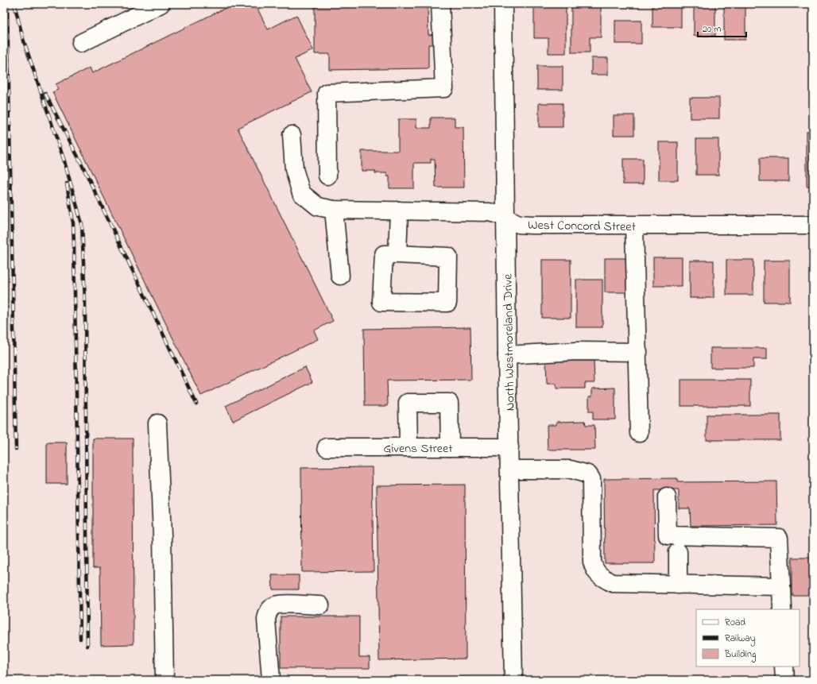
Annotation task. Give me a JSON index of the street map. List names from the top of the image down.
{
  "streets": {
    "street": ["West Concord Street", "North Westmoreland Drive", "Givens Street"]
  },
  "crossings": [
    ["West Concord Street", "North Westmoreland Drive"],
    ["North Westmoreland Drive", "Givens Street"]
  ],
  "legend": ["Road", "Railway", "Building"],
  "scale_bar": "20 m"
}
